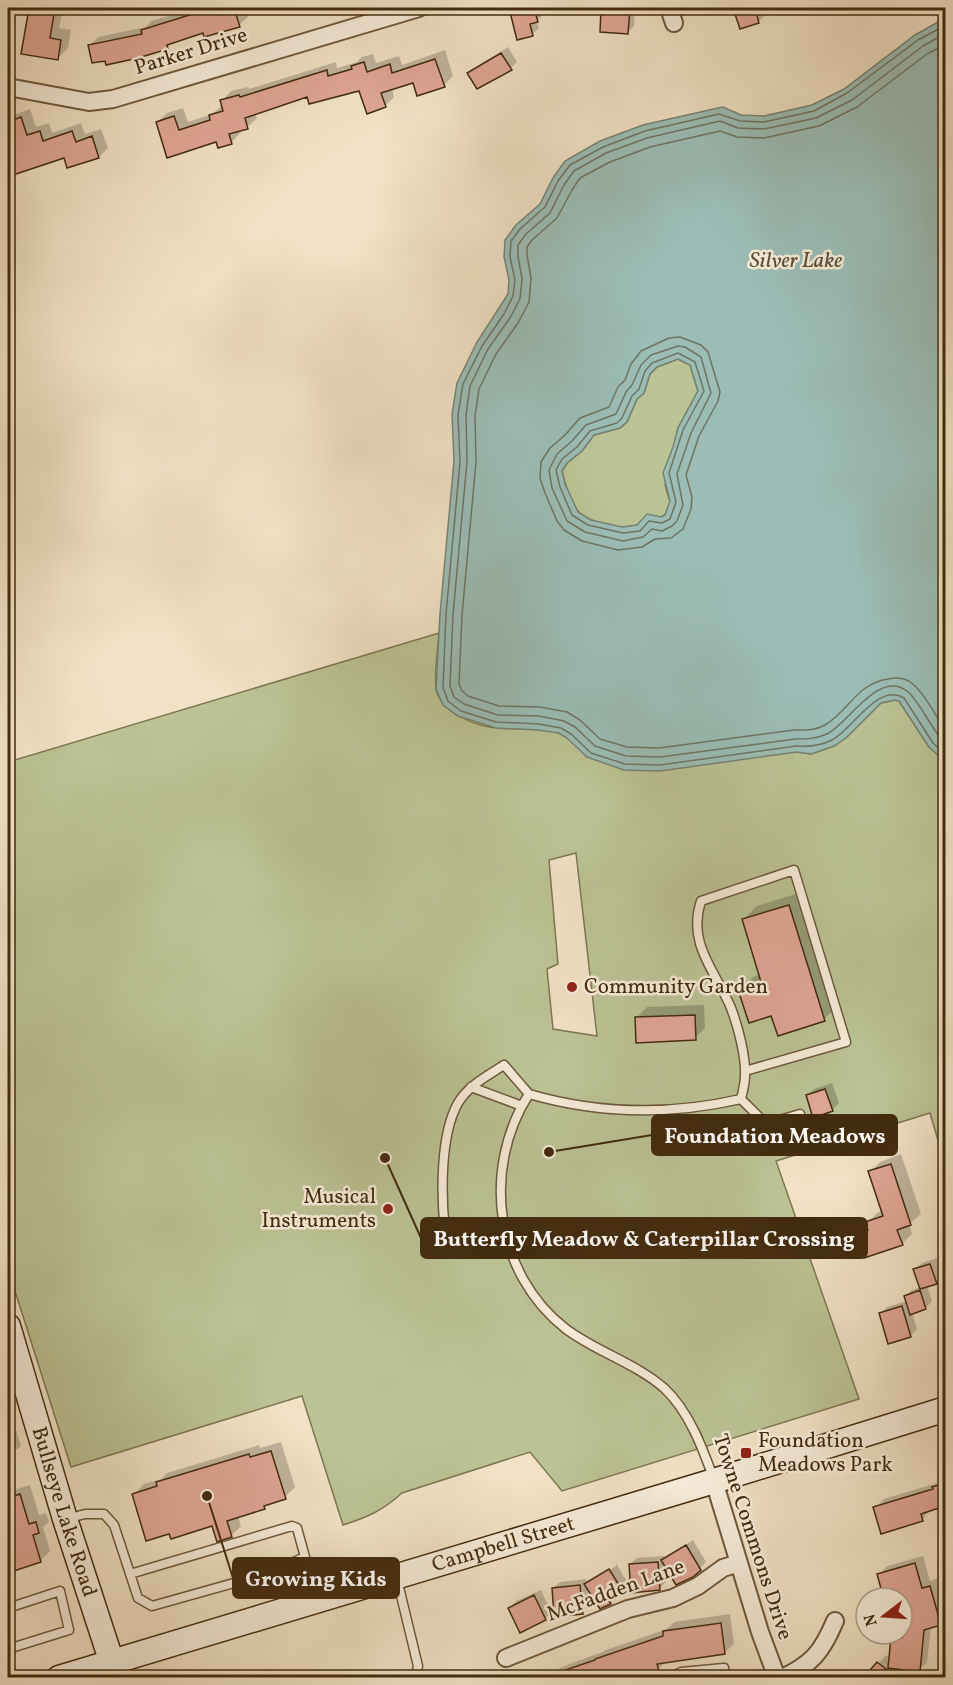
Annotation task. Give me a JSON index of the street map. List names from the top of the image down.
{
  "streets": {
    "main road": ["Bullseye Lake Road", "Campbell Street"],
    "street": ["Parker Drive", "Towne Commons Drive", "McFadden Lane"]
  },
  "crossings": [
    ["Bullseye Lake Road", "Campbell Street"],
    ["Towne Commons Drive", "Campbell Street"],
    ["Towne Commons Drive", "McFadden Lane"]
  ],
  "water": ["Silver Lake"],
  "places": {
    "other": [
      "Community Garden",
      "Foundation Meadows",
      "Butterfly Meadow & Caterpillar Crossing",
      "Musical Instruments",
      "Growing Kids"
    ],
    "transit": ["Foundation Meadows Park"]
  },
  "north": "left"
}
